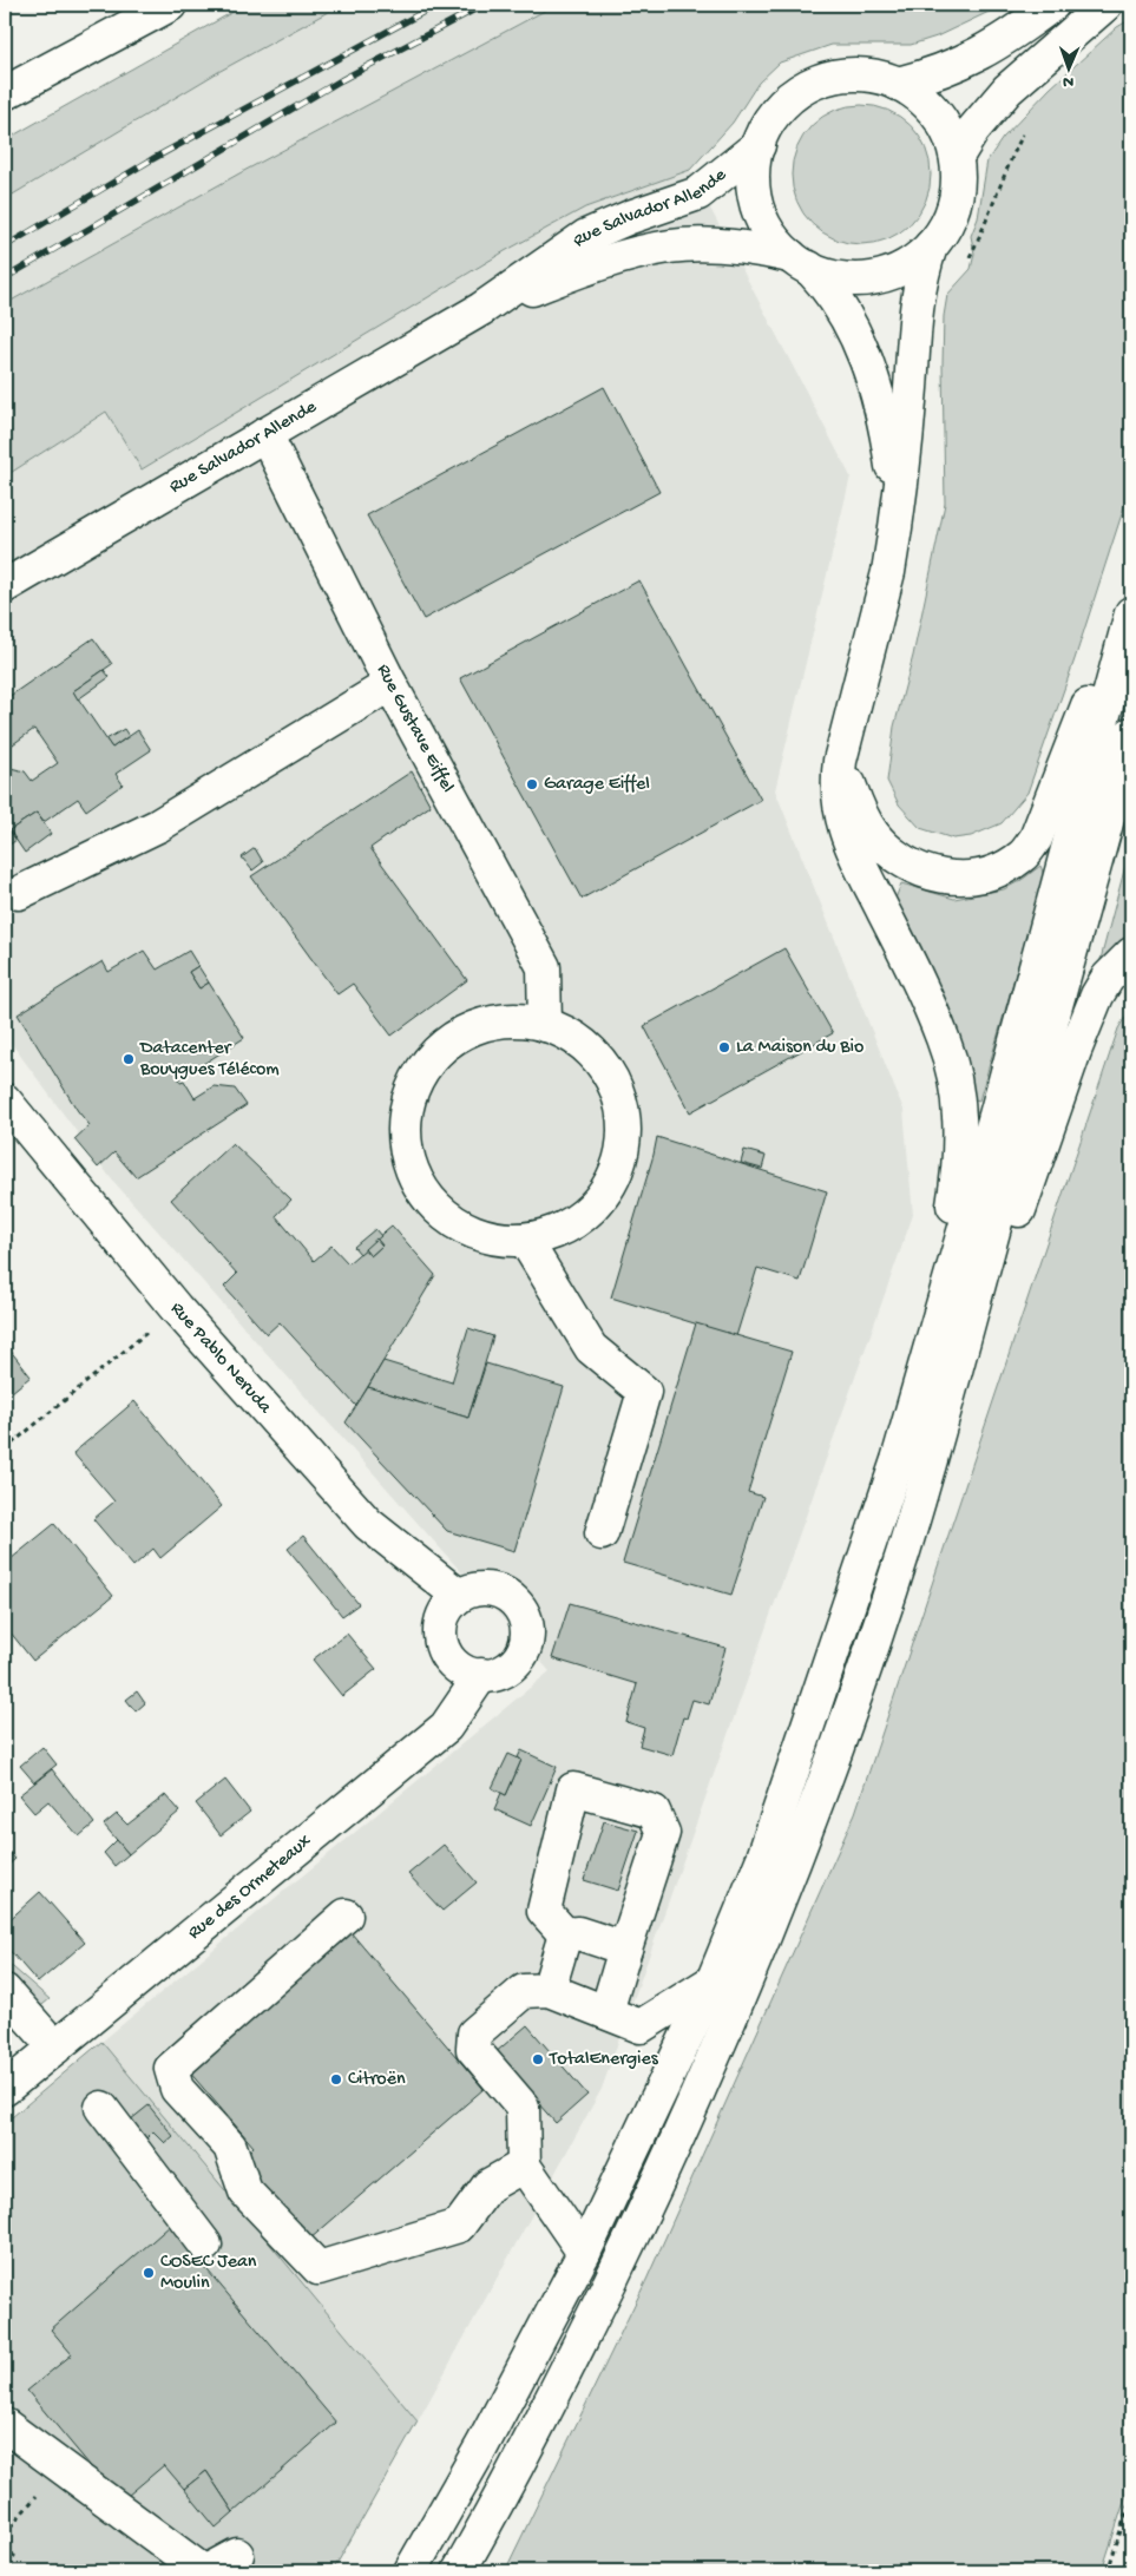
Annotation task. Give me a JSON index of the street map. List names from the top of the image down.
{
  "streets": {
    "main road": [
      "Rue Salvador Allende",
      "Rue Gustave Eiffel",
      "Rue Pablo Neruda",
      "Rue des Ormeteaux"
    ]
  },
  "crossings": [
    ["Rue Salvador Allende", "Rue Gustave Eiffel"],
    ["Rue Pablo Neruda", "Rue des Ormeteaux"]
  ],
  "places": [
    "Garage Eiffel",
    "La Maison du Bio",
    "Datacenter Bouygues Télécom",
    "TotalEnergies",
    "Citroën",
    "COSEC Jean Moulin"
  ],
  "north": "bottom"
}
